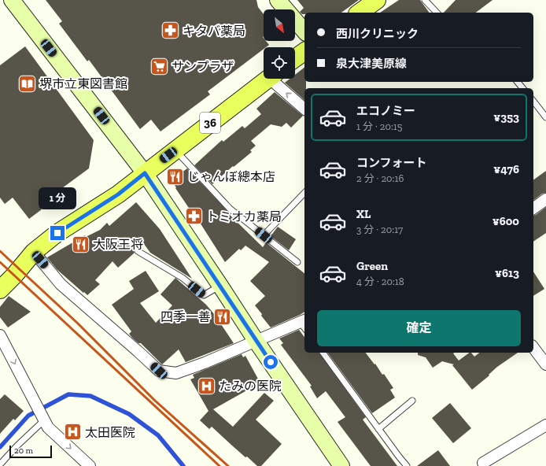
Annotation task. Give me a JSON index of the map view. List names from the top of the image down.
{
  "streets": {
    "main road": ["36"]
  },
  "places": {
    "pharmacy": ["キタバ薬局", "トミオカ薬局"],
    "supermarket": ["サンプラザ"],
    "library": ["堺市立東図書館"],
    "restaurant": ["じゃんぼ總本店", "大阪王将", "四季一善"],
    "hospital": ["たみの医院", "太田医院"]
  },
  "scale_bar": "20 m",
  "north": "bottom right",
  "page": {
    "banner": ["西川クリニック", "泉大津美原線"],
    "list": [
      {
        "name": "エコノミー",
        "note": "1 分 · 20:15",
        "value": "¥353"
      },
      {
        "name": "コンフォート",
        "note": "2 分 · 20:16",
        "value": "¥476"
      },
      {
        "name": "XL",
        "note": "3 分 · 20:17",
        "value": "¥600"
      },
      {
        "name": "Green",
        "note": "4 分 · 20:18",
        "value": "¥613"
      }
    ],
    "bubble": "1 分",
    "buttons": "確定",
    "scale": "20 m"
  }
}
